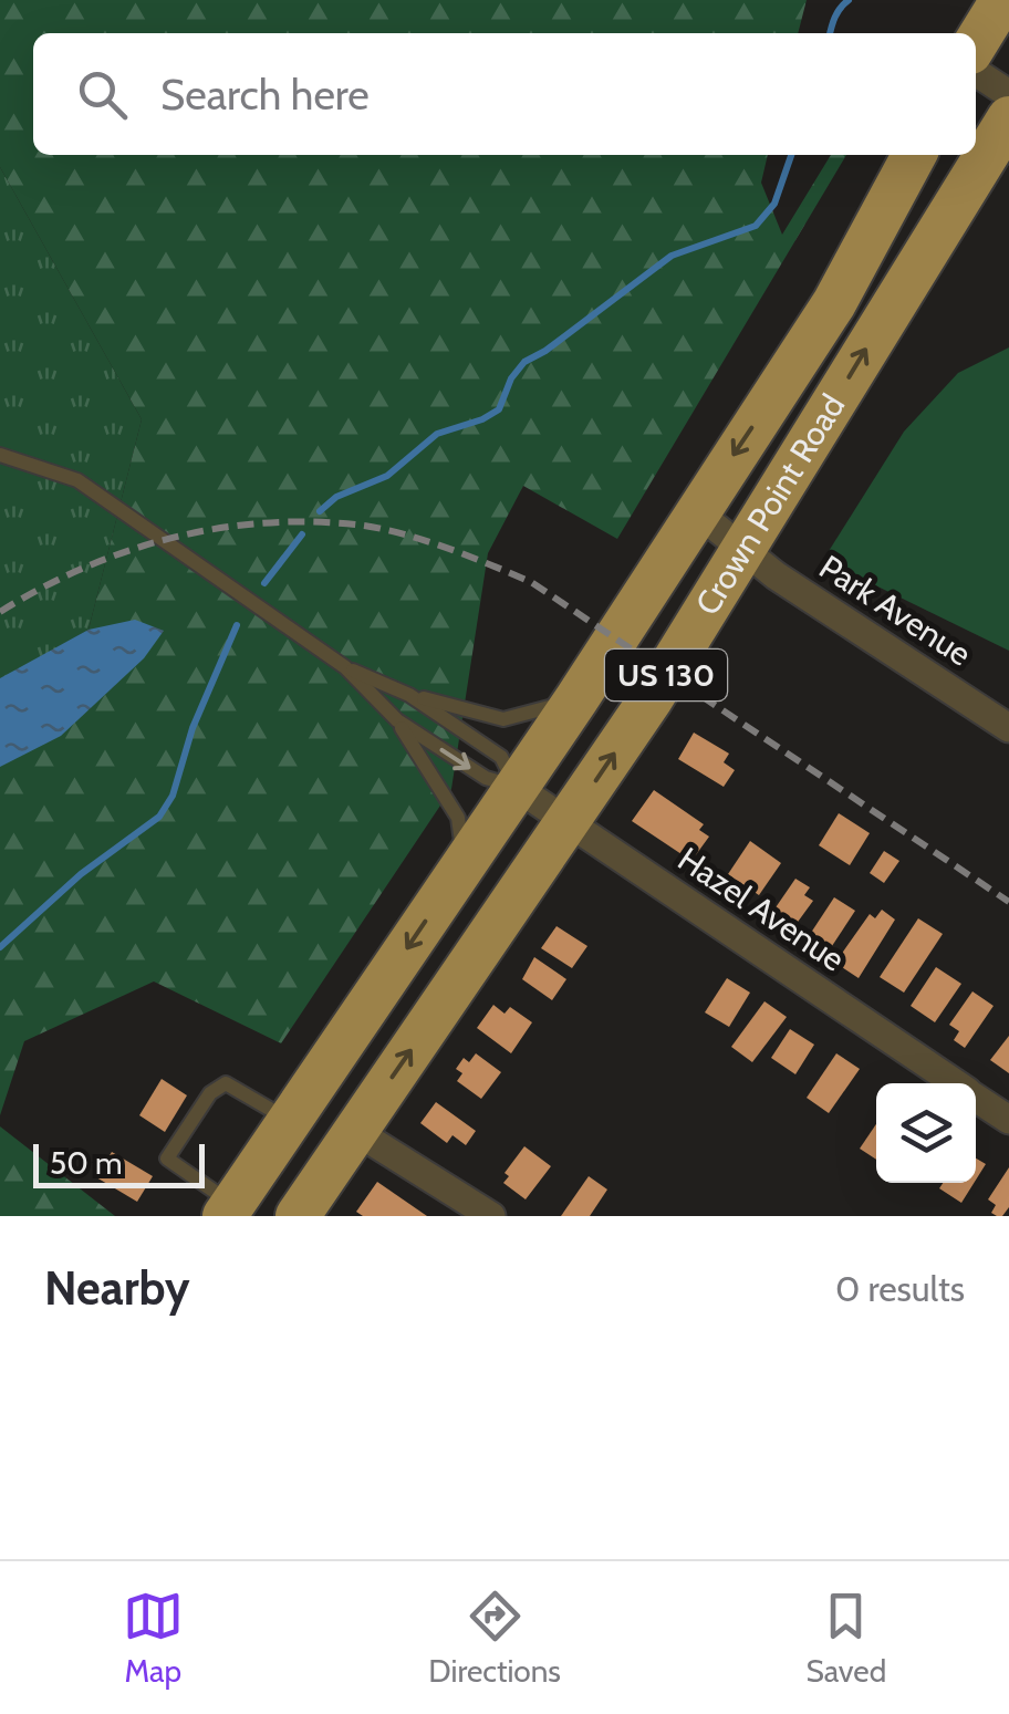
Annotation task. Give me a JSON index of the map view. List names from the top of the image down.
{
  "streets": {
    "highway": ["Crown Point Road", "US 130"],
    "street": ["Park Avenue", "Hazel Avenue"]
  },
  "crossings": [
    ["Crown Point Road", "Park Avenue"],
    ["Crown Point Road", "Hazel Avenue"]
  ],
  "scale_bar": "50 m",
  "page": {
    "search": "Search here",
    "scale": "50 m",
    "heading": ["Nearby", "0 results"],
    "nav": ["Map", "Directions", "Saved"]
  }
}
